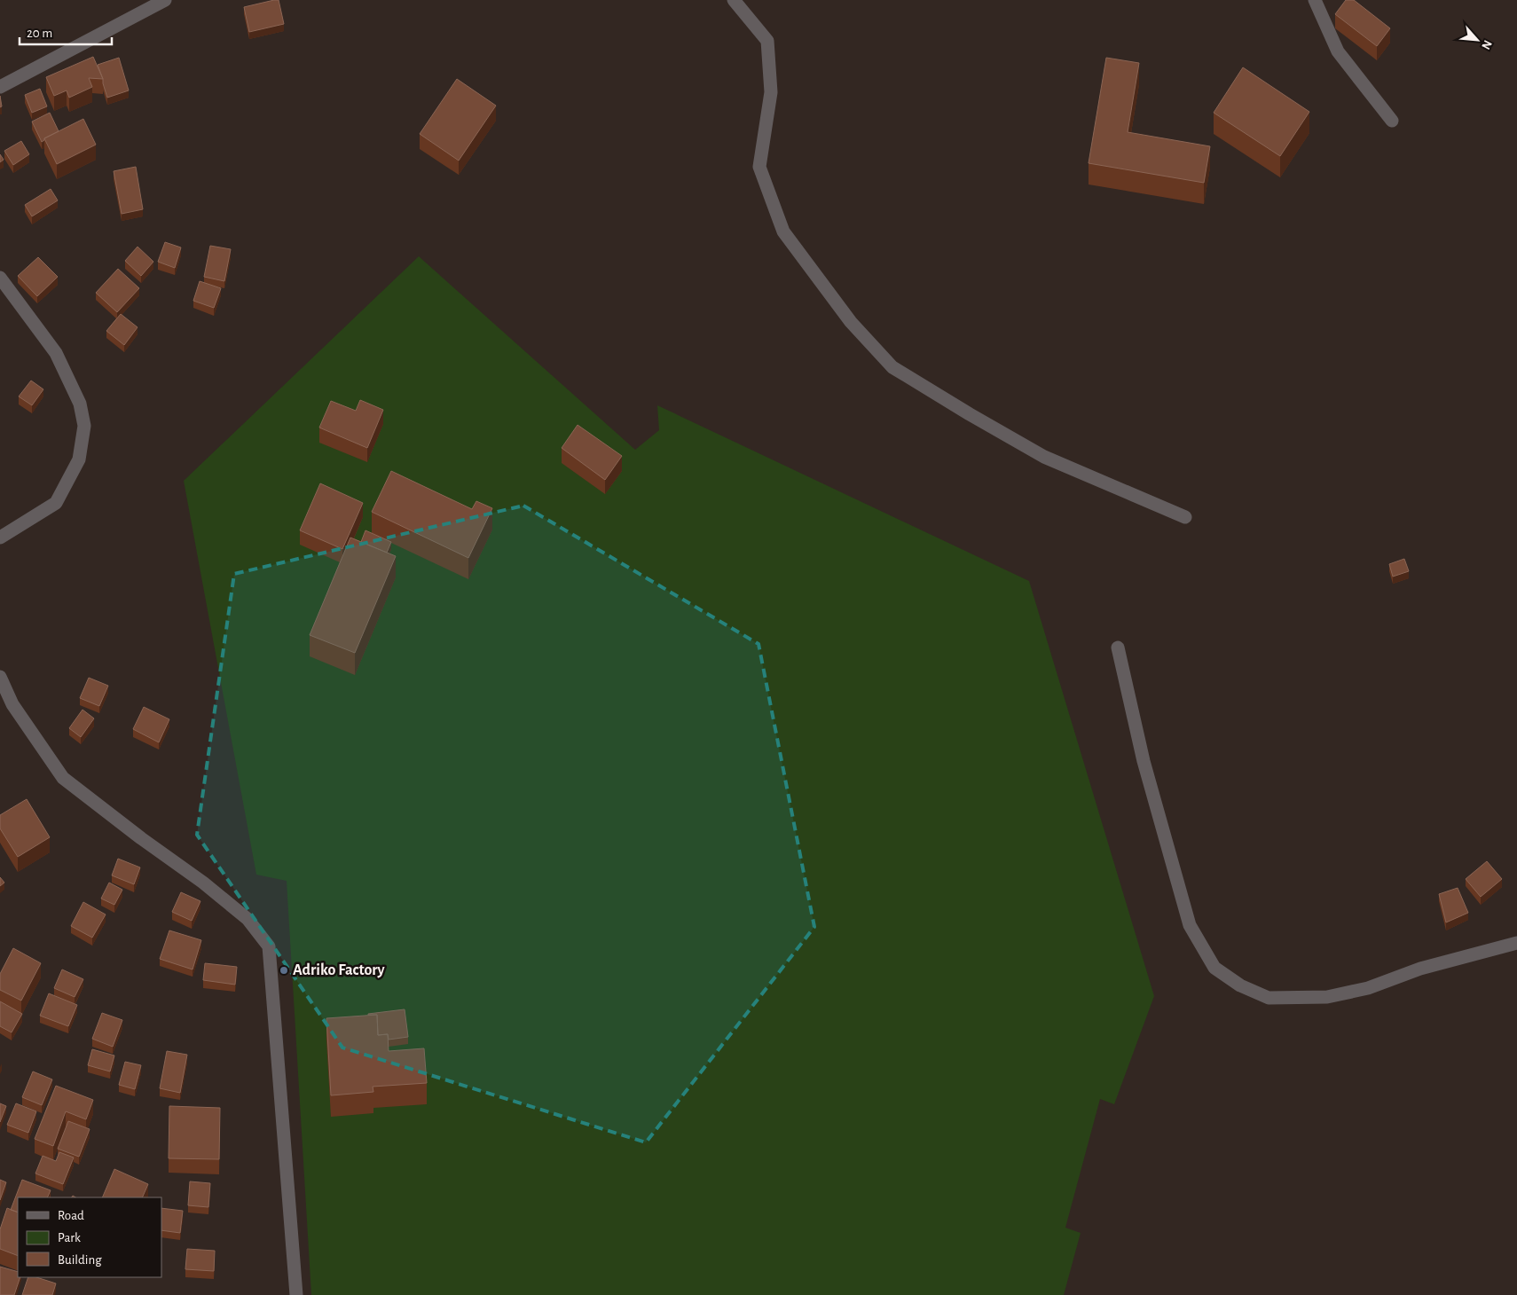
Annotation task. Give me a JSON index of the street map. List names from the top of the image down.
{
  "places": ["Adriko Factory"],
  "legend": ["Road", "Park", "Building"],
  "scale_bar": "20 m",
  "north": "bottom right"
}
